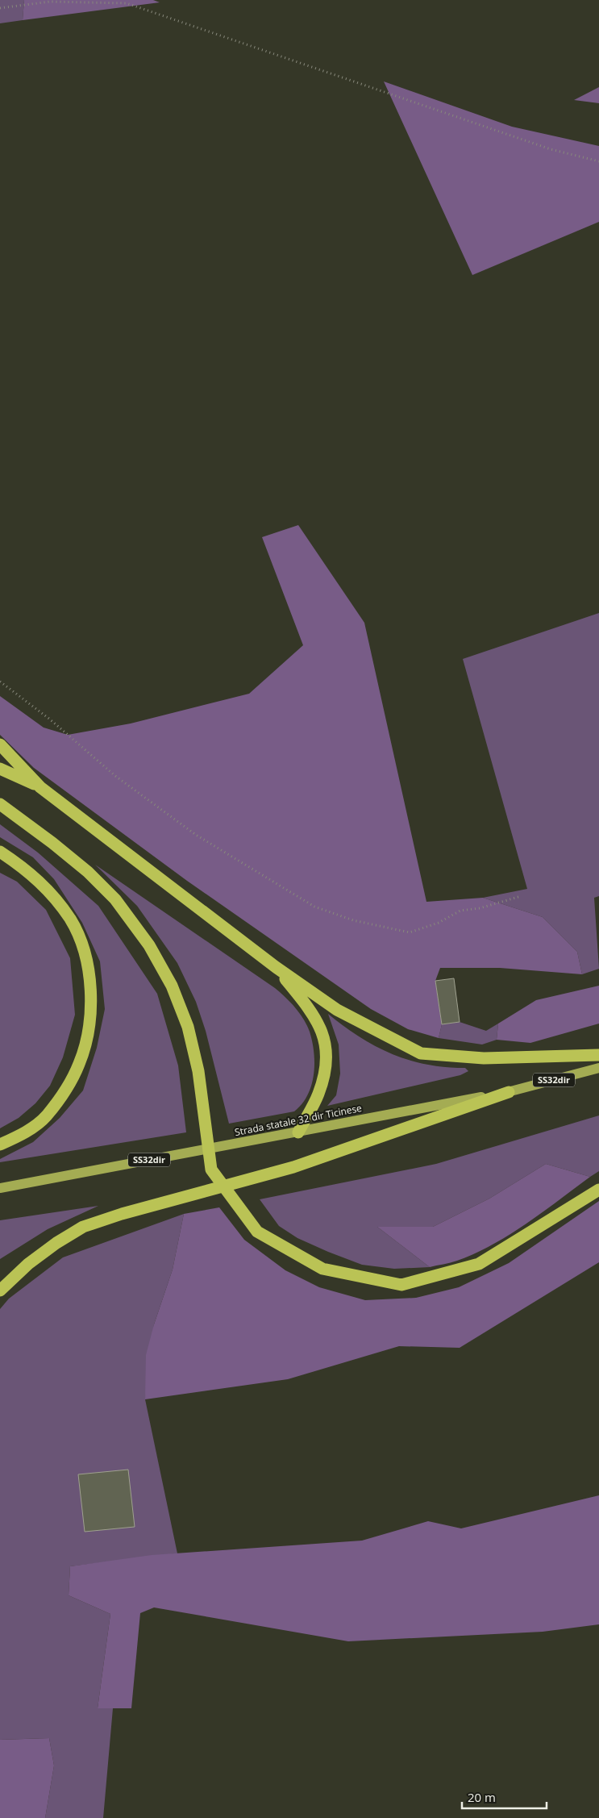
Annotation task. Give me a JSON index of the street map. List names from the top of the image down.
{
  "streets": {
    "main road": ["SS32dir", "Strada statale 32 dir Ticinese"]
  },
  "scale_bar": "20 m"
}
